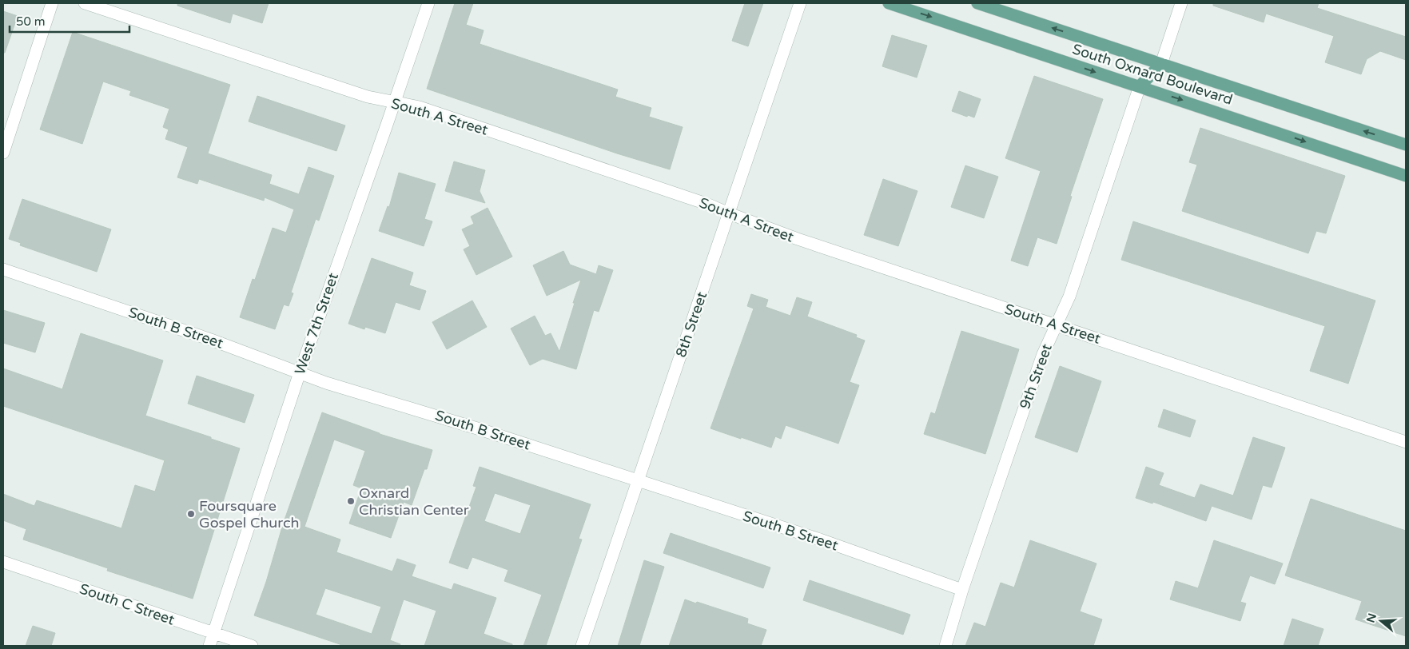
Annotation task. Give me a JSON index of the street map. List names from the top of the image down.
{
  "streets": {
    "main road": ["South Oxnard Boulevard"],
    "street": [
      "South A Street",
      "West 7th Street",
      "8th Street",
      "South B Street",
      "9th Street",
      "South C Street"
    ]
  },
  "crossings": [
    ["South Oxnard Boulevard", "9th Street"],
    ["South A Street", "West 7th Street"],
    ["South A Street", "8th Street"],
    ["South A Street", "9th Street"],
    ["West 7th Street", "South B Street"],
    ["West 7th Street", "South C Street"],
    ["8th Street", "South B Street"],
    ["South B Street", "9th Street"]
  ],
  "places": ["Oxnard Christian Center", "Foursquare Gospel Church"],
  "scale_bar": "50 m",
  "north": "left"
}
